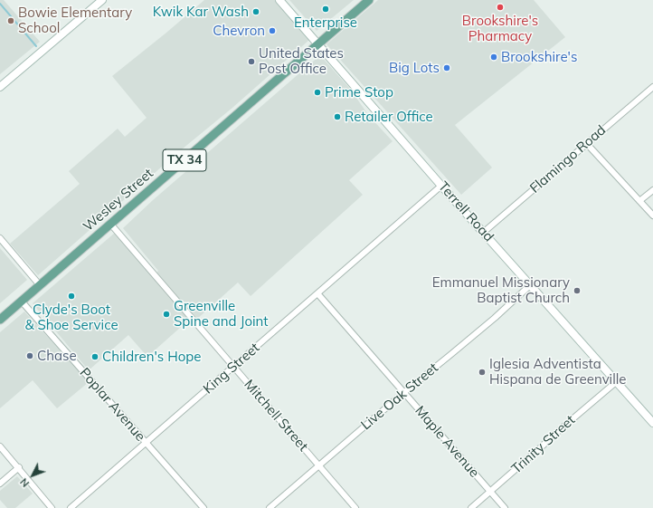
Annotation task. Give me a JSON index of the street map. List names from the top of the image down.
{
  "streets": {
    "main road": ["TX 34", "Wesley Street"],
    "street": [
      "Flamingo Road",
      "Terrell Road",
      "King Street",
      "Live Oak Street",
      "Poplar Avenue",
      "Mitchell Street",
      "Maple Avenue",
      "Trinity Street"
    ]
  },
  "crossings": [
    ["Flamingo Road", "Terrell Road"],
    ["Wesley Street", "Terrell Road"],
    ["Wesley Street", "Poplar Avenue"],
    ["Wesley Street", "Mitchell Street"],
    ["Terrell Road", "King Street"],
    ["Terrell Road", "Live Oak Street"],
    ["Terrell Road", "Trinity Street"],
    ["King Street", "Poplar Avenue"],
    ["King Street", "Mitchell Street"],
    ["King Street", "Maple Avenue"],
    ["Live Oak Street", "Mitchell Street"],
    ["Live Oak Street", "Maple Avenue"],
    ["Maple Avenue", "Trinity Street"]
  ],
  "places": [
    "Brookshire's Pharmacy",
    "Enterprise",
    "Kwik Kar Wash",
    "Bowie Elementary School",
    "Chevron",
    "Brookshire's",
    "United States Post Office",
    "Big Lots",
    "Prime Stop",
    "Retailer Office",
    "Emmanuel Missionary Baptist Church",
    "Clyde's Boot & Shoe Service",
    "Greenville Spine and Joint",
    "Chase",
    "Children's Hope",
    "Iglesia Adventista Hispana de Greenville"
  ],
  "north": "bottom left"
}
